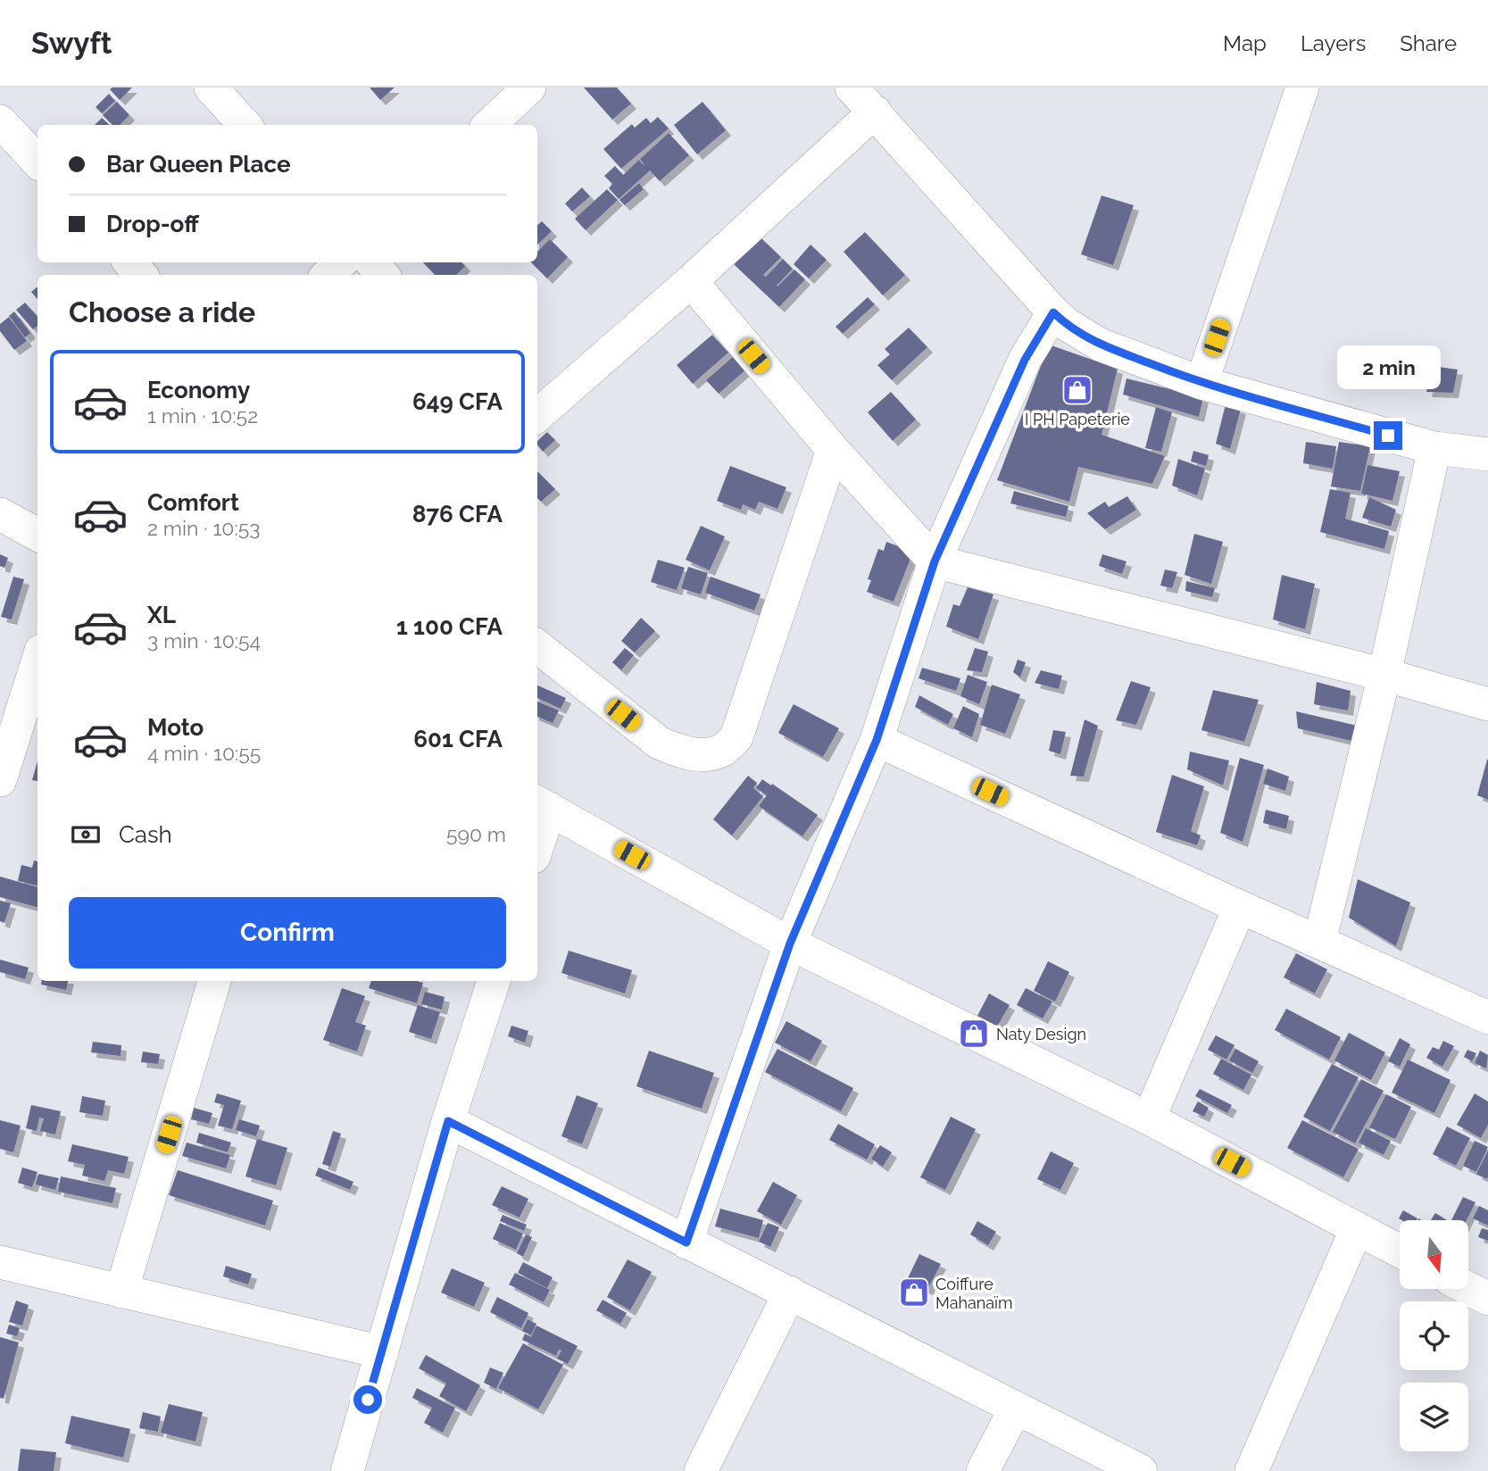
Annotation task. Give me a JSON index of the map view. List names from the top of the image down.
{
  "places": {
    "shop": ["I PH Papeterie", "Naty Design", "Coiffure Mahanaïm"]
  },
  "north": "bottom",
  "page": {
    "header": "Swyft",
    "nav": ["Map", "Layers", "Share"],
    "banner": ["Bar Queen Place", "Drop-off"],
    "heading": "Choose a ride",
    "bubble": "2 min",
    "list": [
      {
        "name": "Economy",
        "note": "1 min · 10:52",
        "value": "649 CFA"
      },
      {
        "name": "Comfort",
        "note": "2 min · 10:53",
        "value": "876 CFA"
      },
      {
        "name": "XL",
        "note": "3 min · 10:54",
        "value": "1 100 CFA"
      },
      {
        "name": "Moto",
        "note": "4 min · 10:55",
        "value": "601 CFA"
      }
    ],
    "pay": ["Cash", "590 m"],
    "buttons": "Confirm"
  }
}
